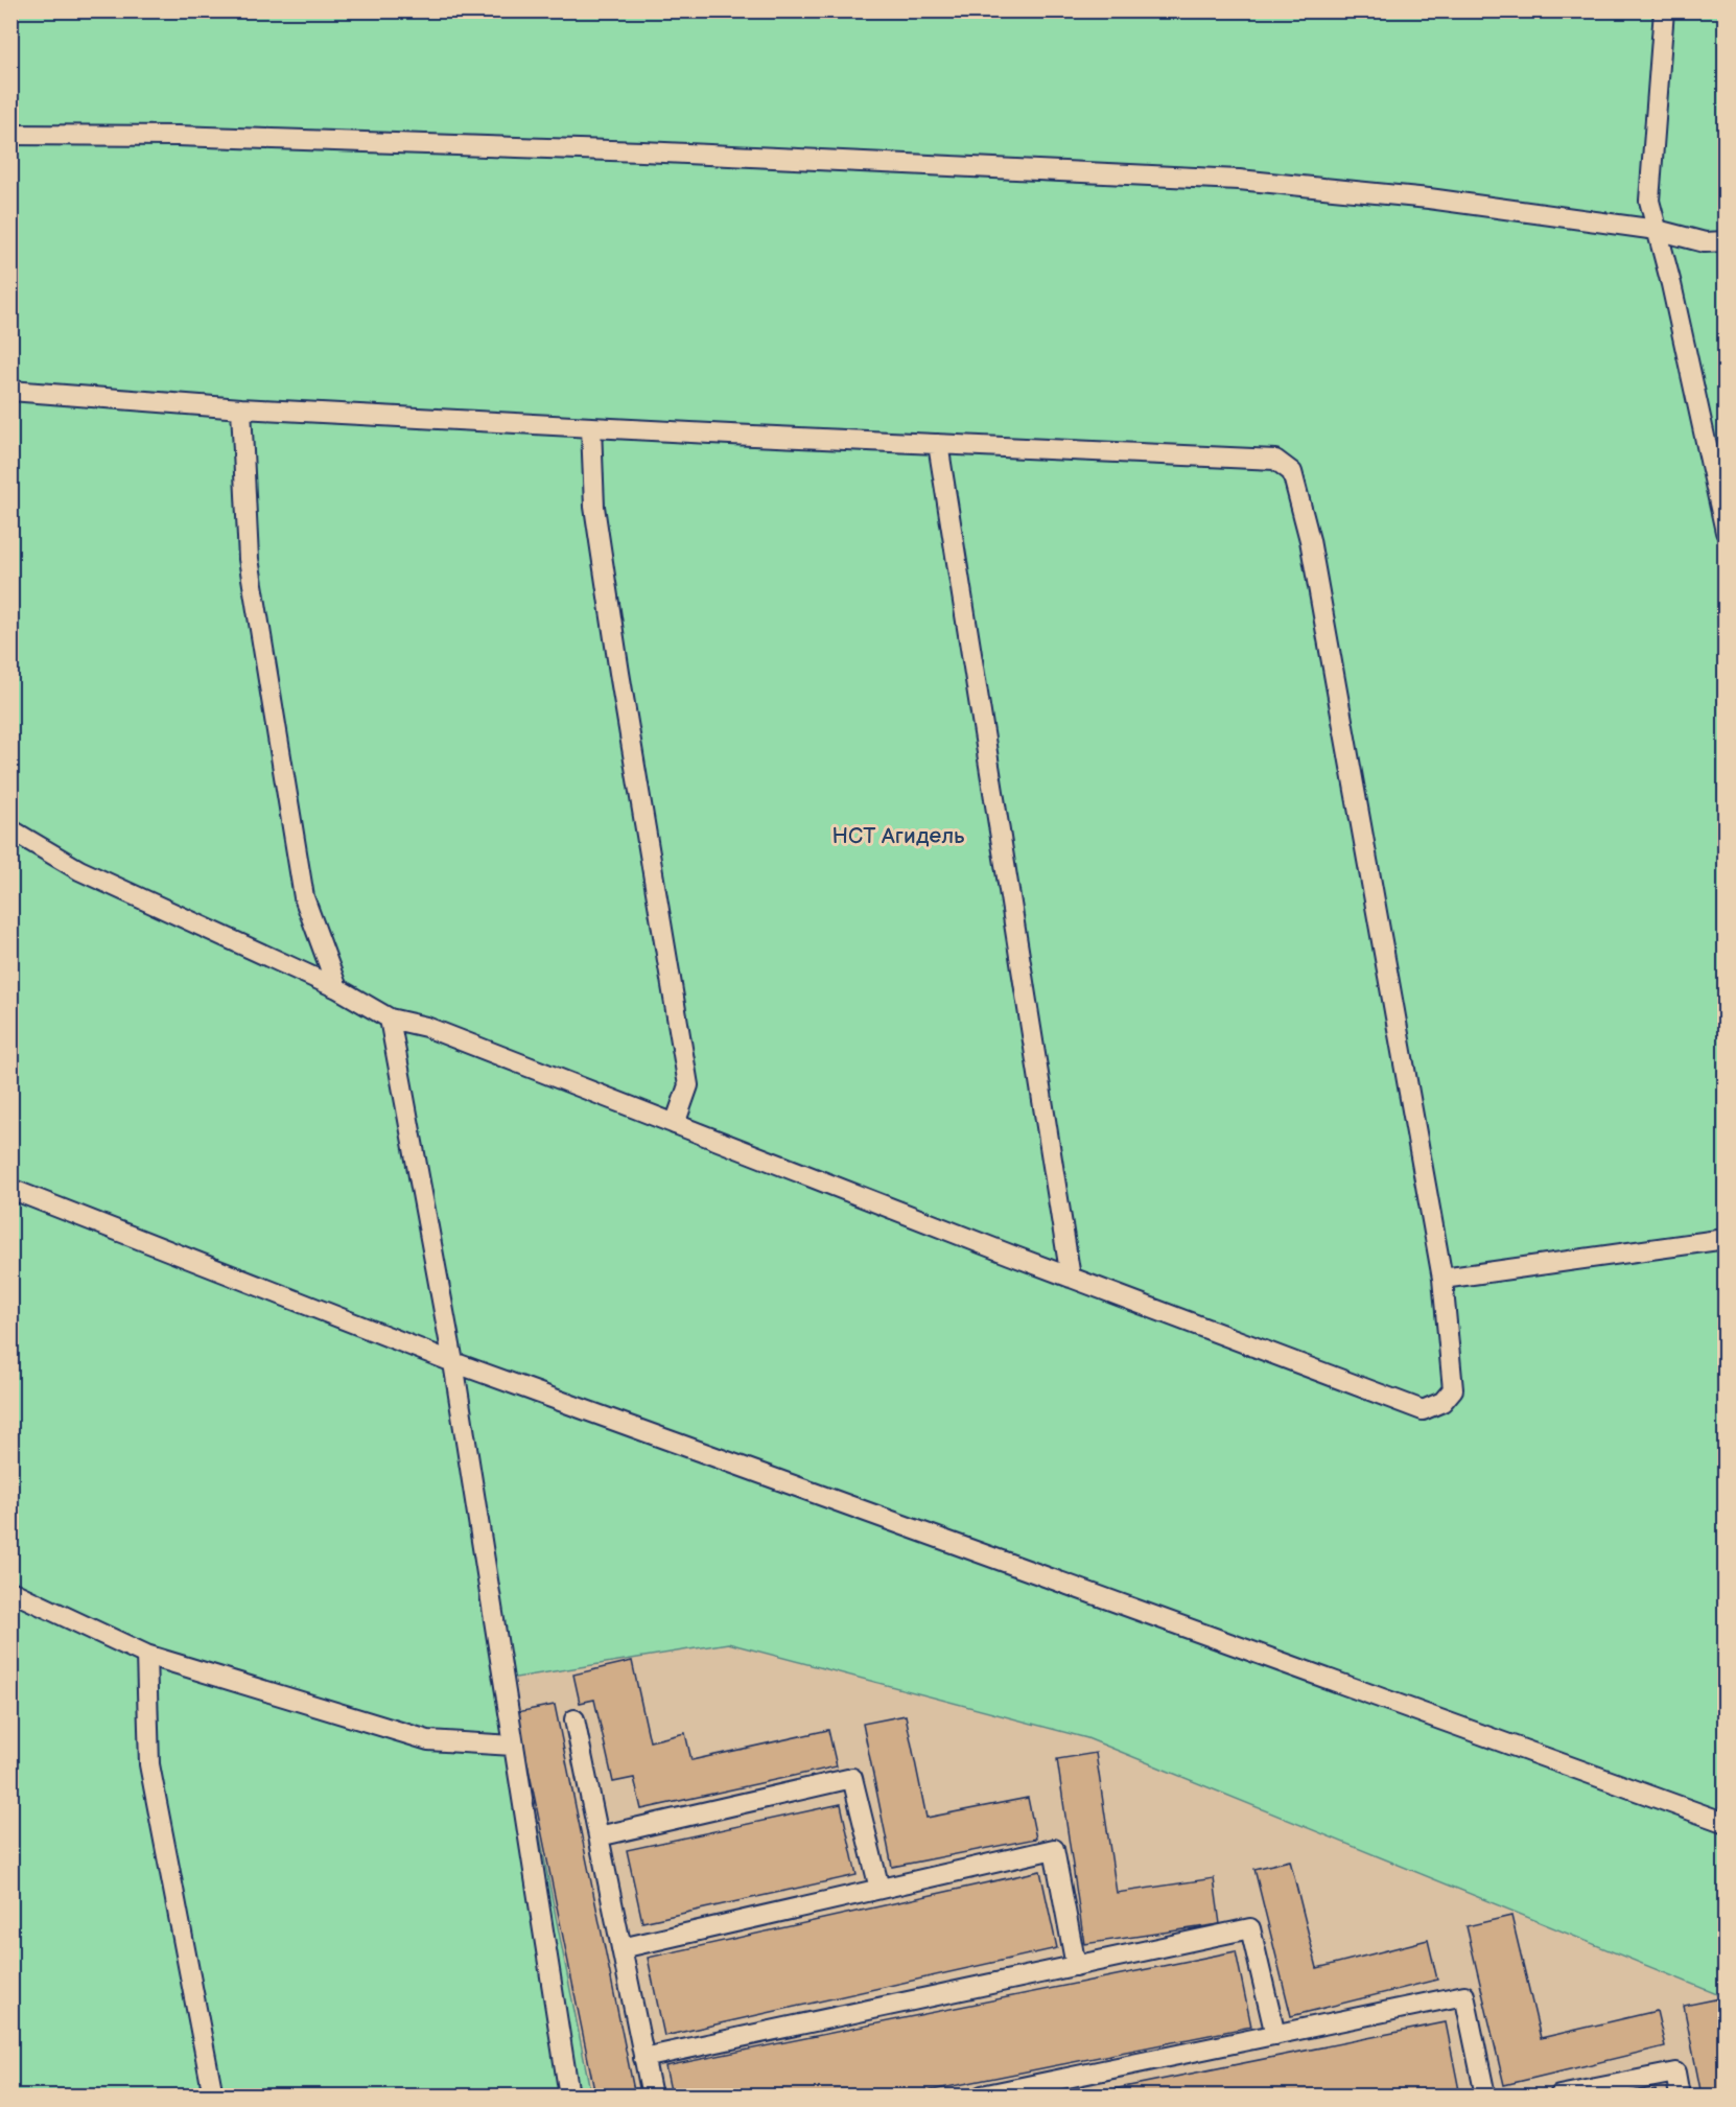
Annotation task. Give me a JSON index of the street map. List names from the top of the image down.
{
  "parks": ["НСТ Агидель"]
}
